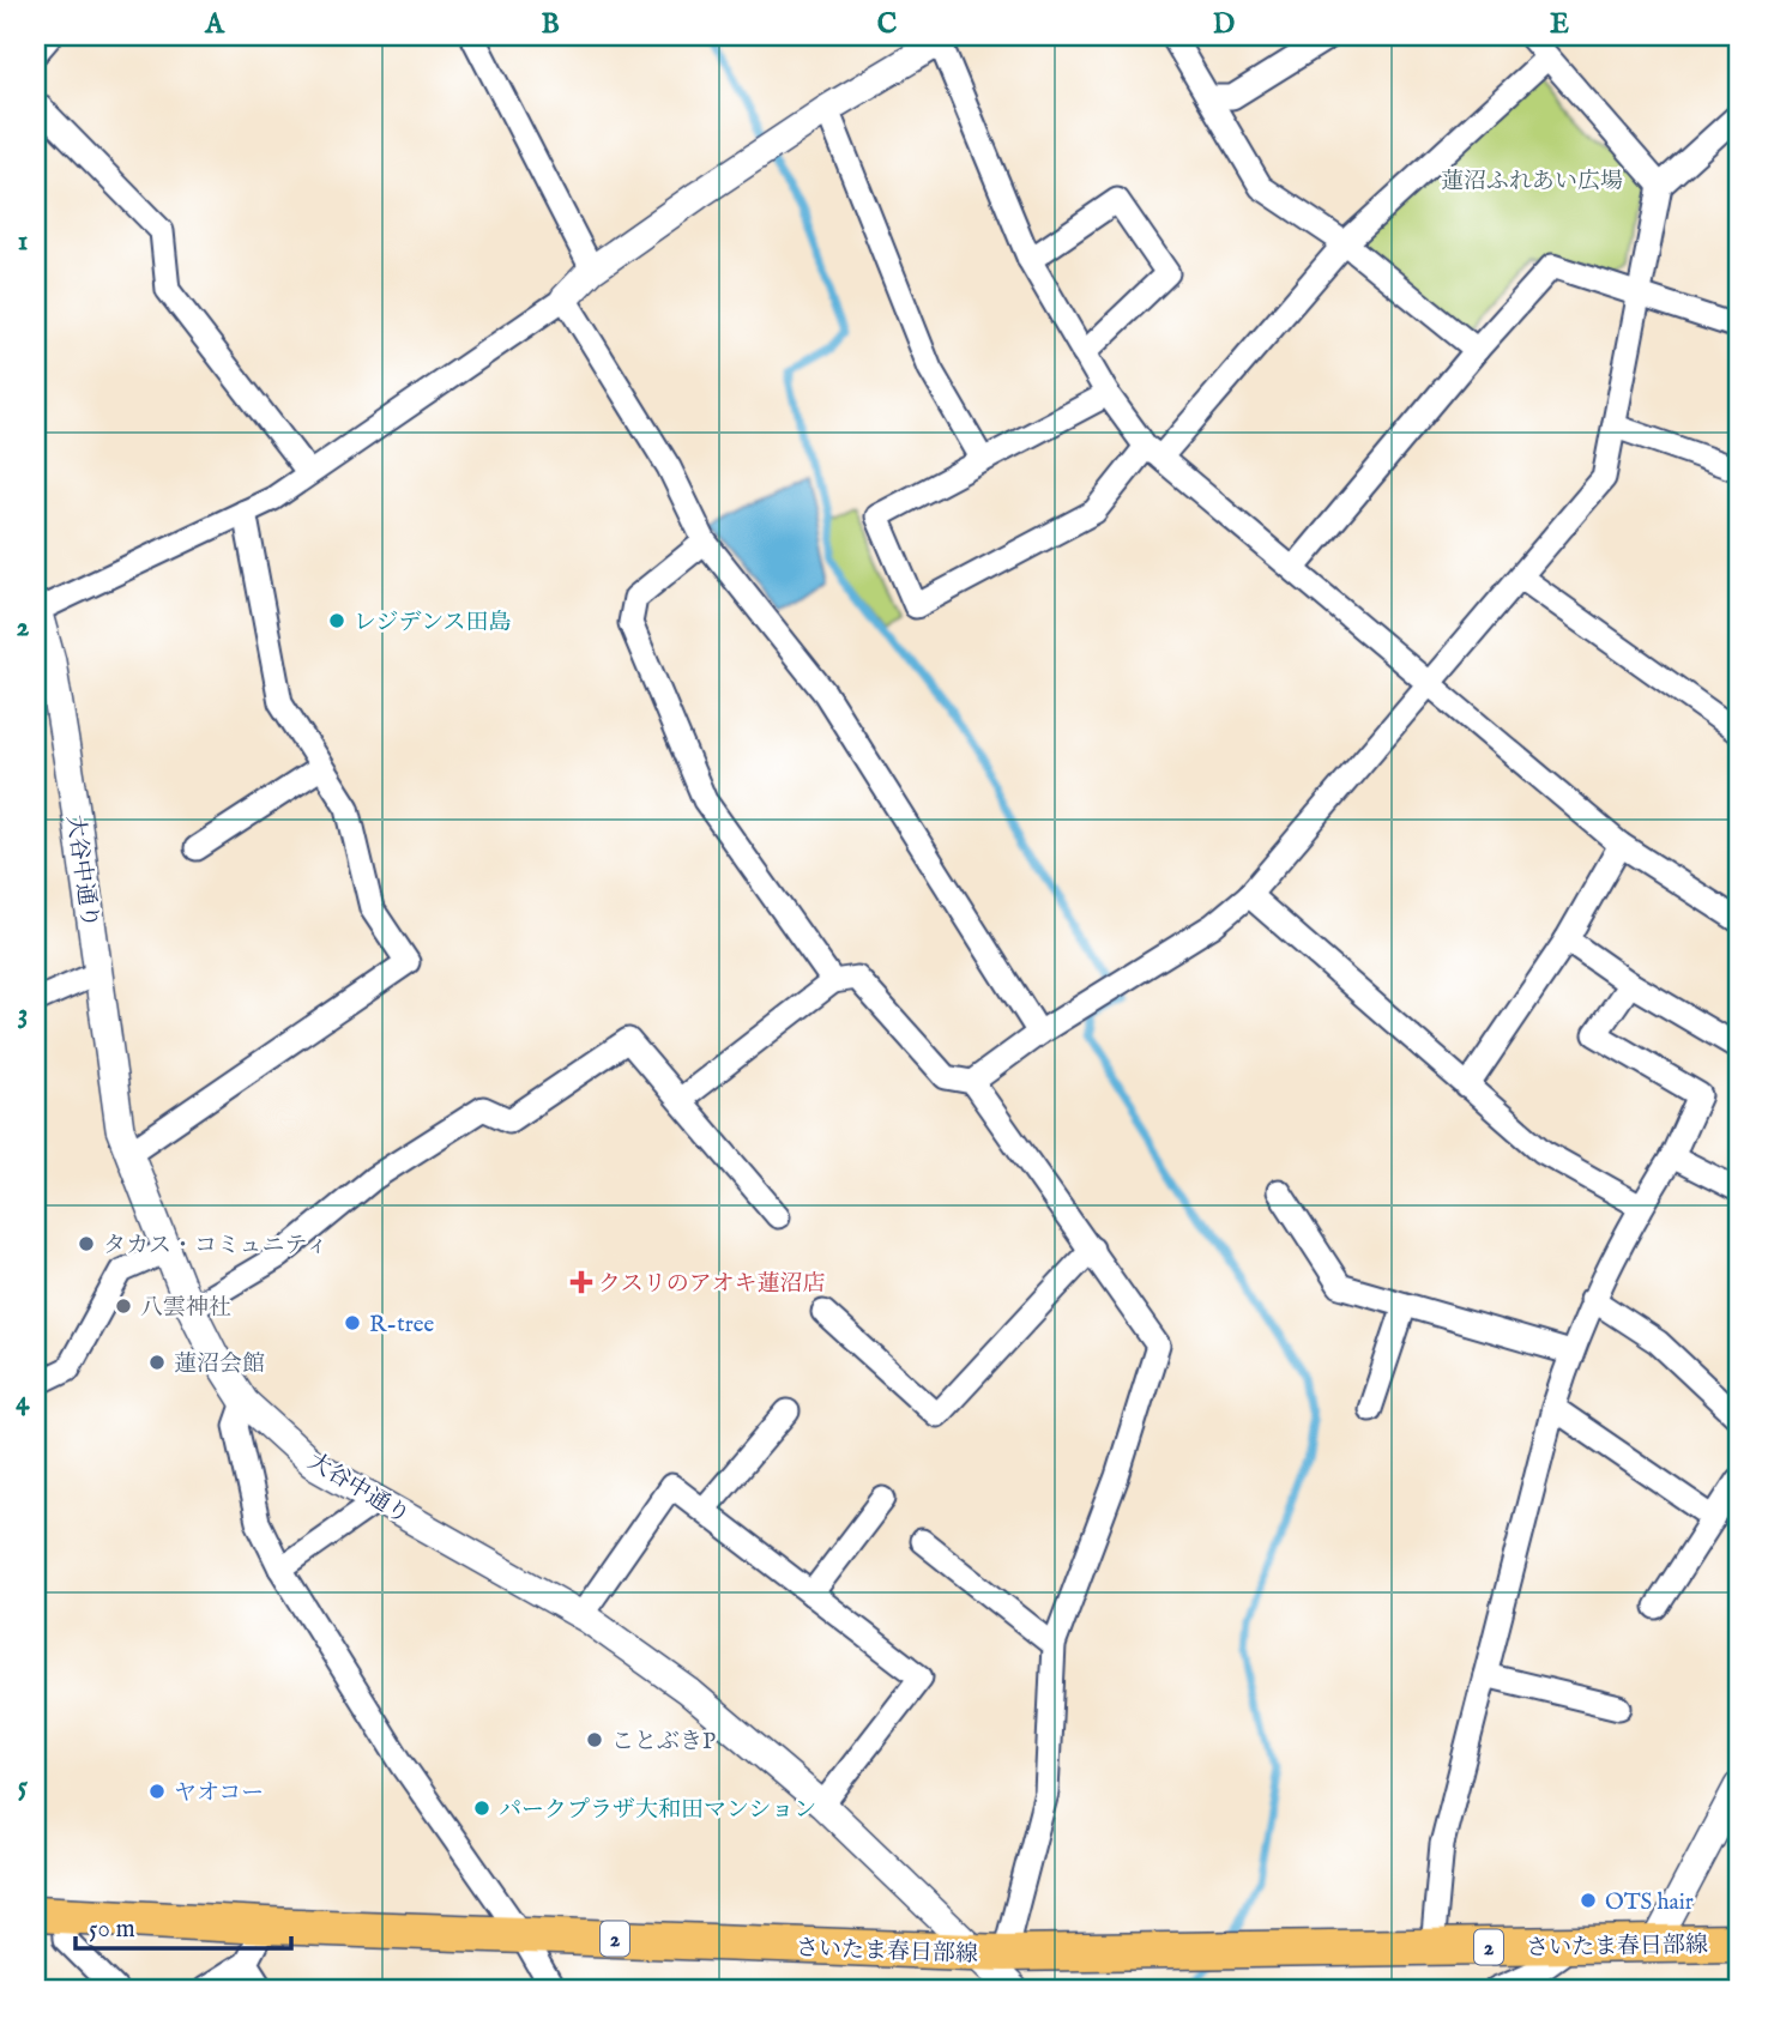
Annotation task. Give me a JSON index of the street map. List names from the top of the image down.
{
  "streets": {
    "main road": ["2", "さいたま春日部線"],
    "street": ["大谷中通り"]
  },
  "crossings": [
    ["大谷中通り", "さいたま春日部線"]
  ],
  "parks": ["蓮沼ふれあい広場"],
  "places": {
    "other": [
      "レジデンス田島",
      "タカス・コミュニティ",
      "八雲神社",
      "R-tree",
      "蓮沼会館",
      "ことぶきP",
      "ヤオコー",
      "パークプラザ大和田マンション",
      "OTS hair"
    ],
    "health": ["クスリのアオキ蓮沼店"]
  },
  "scale_bar": "50 m",
  "grid": {
    "columns": [
      "A",
      "B",
      "C",
      "D",
      "E"
    ],
    "rows": [
      "1",
      "2",
      "3",
      "4",
      "5"
    ]
  }
}
